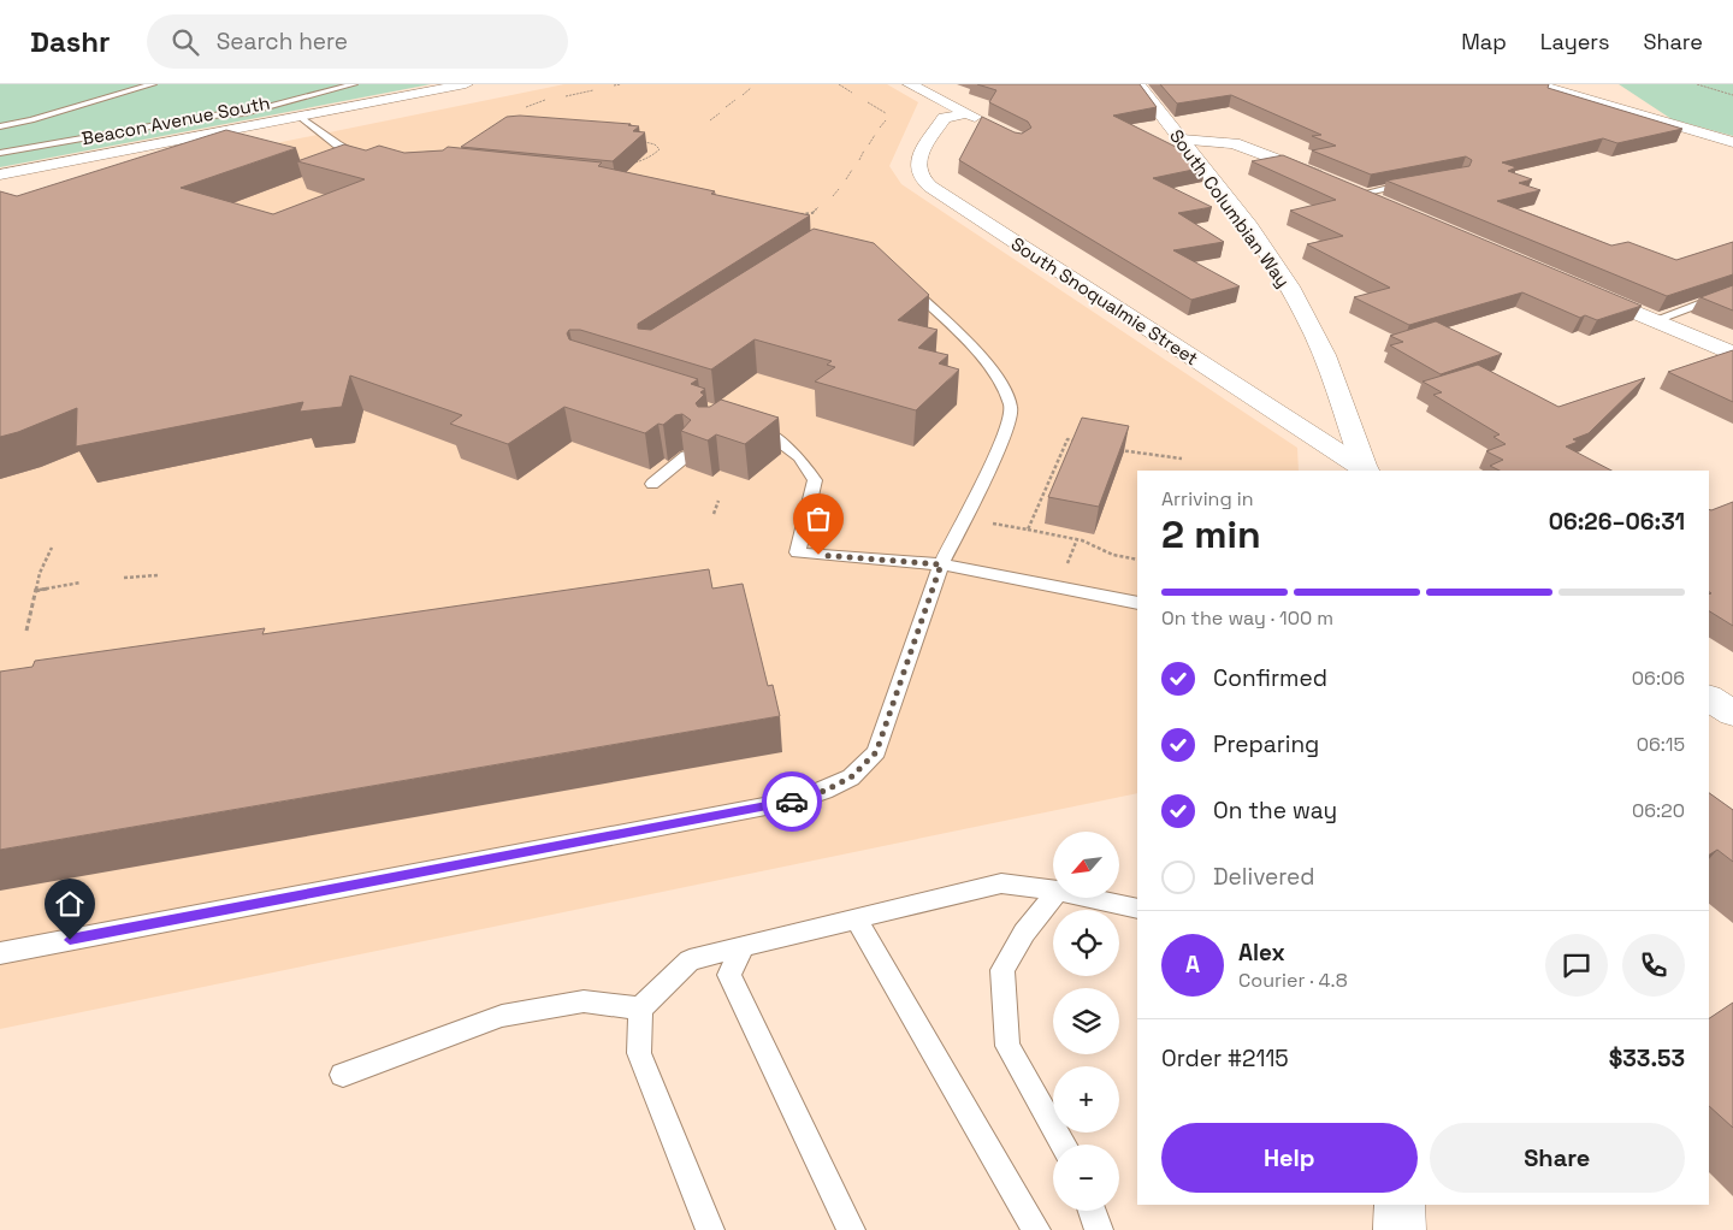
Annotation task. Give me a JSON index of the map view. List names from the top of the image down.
{
  "streets": {
    "street": ["Beacon Avenue South", "South Columbian Way", "South Snoqualmie Street"]
  },
  "north": "bottom left",
  "page": {
    "header": "Dashr",
    "search": "Search here",
    "nav": ["Map", "Layers", "Share"],
    "heading": ["2 min", "Arriving in", "06:26–06:31"],
    "panel": [
      "Alex",
      "Courier · 4.8",
      "Order #2115",
      "$33.53"
    ],
    "bar": "On the way · 100 m",
    "list": [
      ["Confirmed", "06:06"],
      ["Preparing", "06:15"],
      ["On the way", "06:20"],
      "Delivered"
    ],
    "map_buttons": ["+", "−"],
    "round": "A",
    "buttons": ["Help", "Share"]
  }
}
